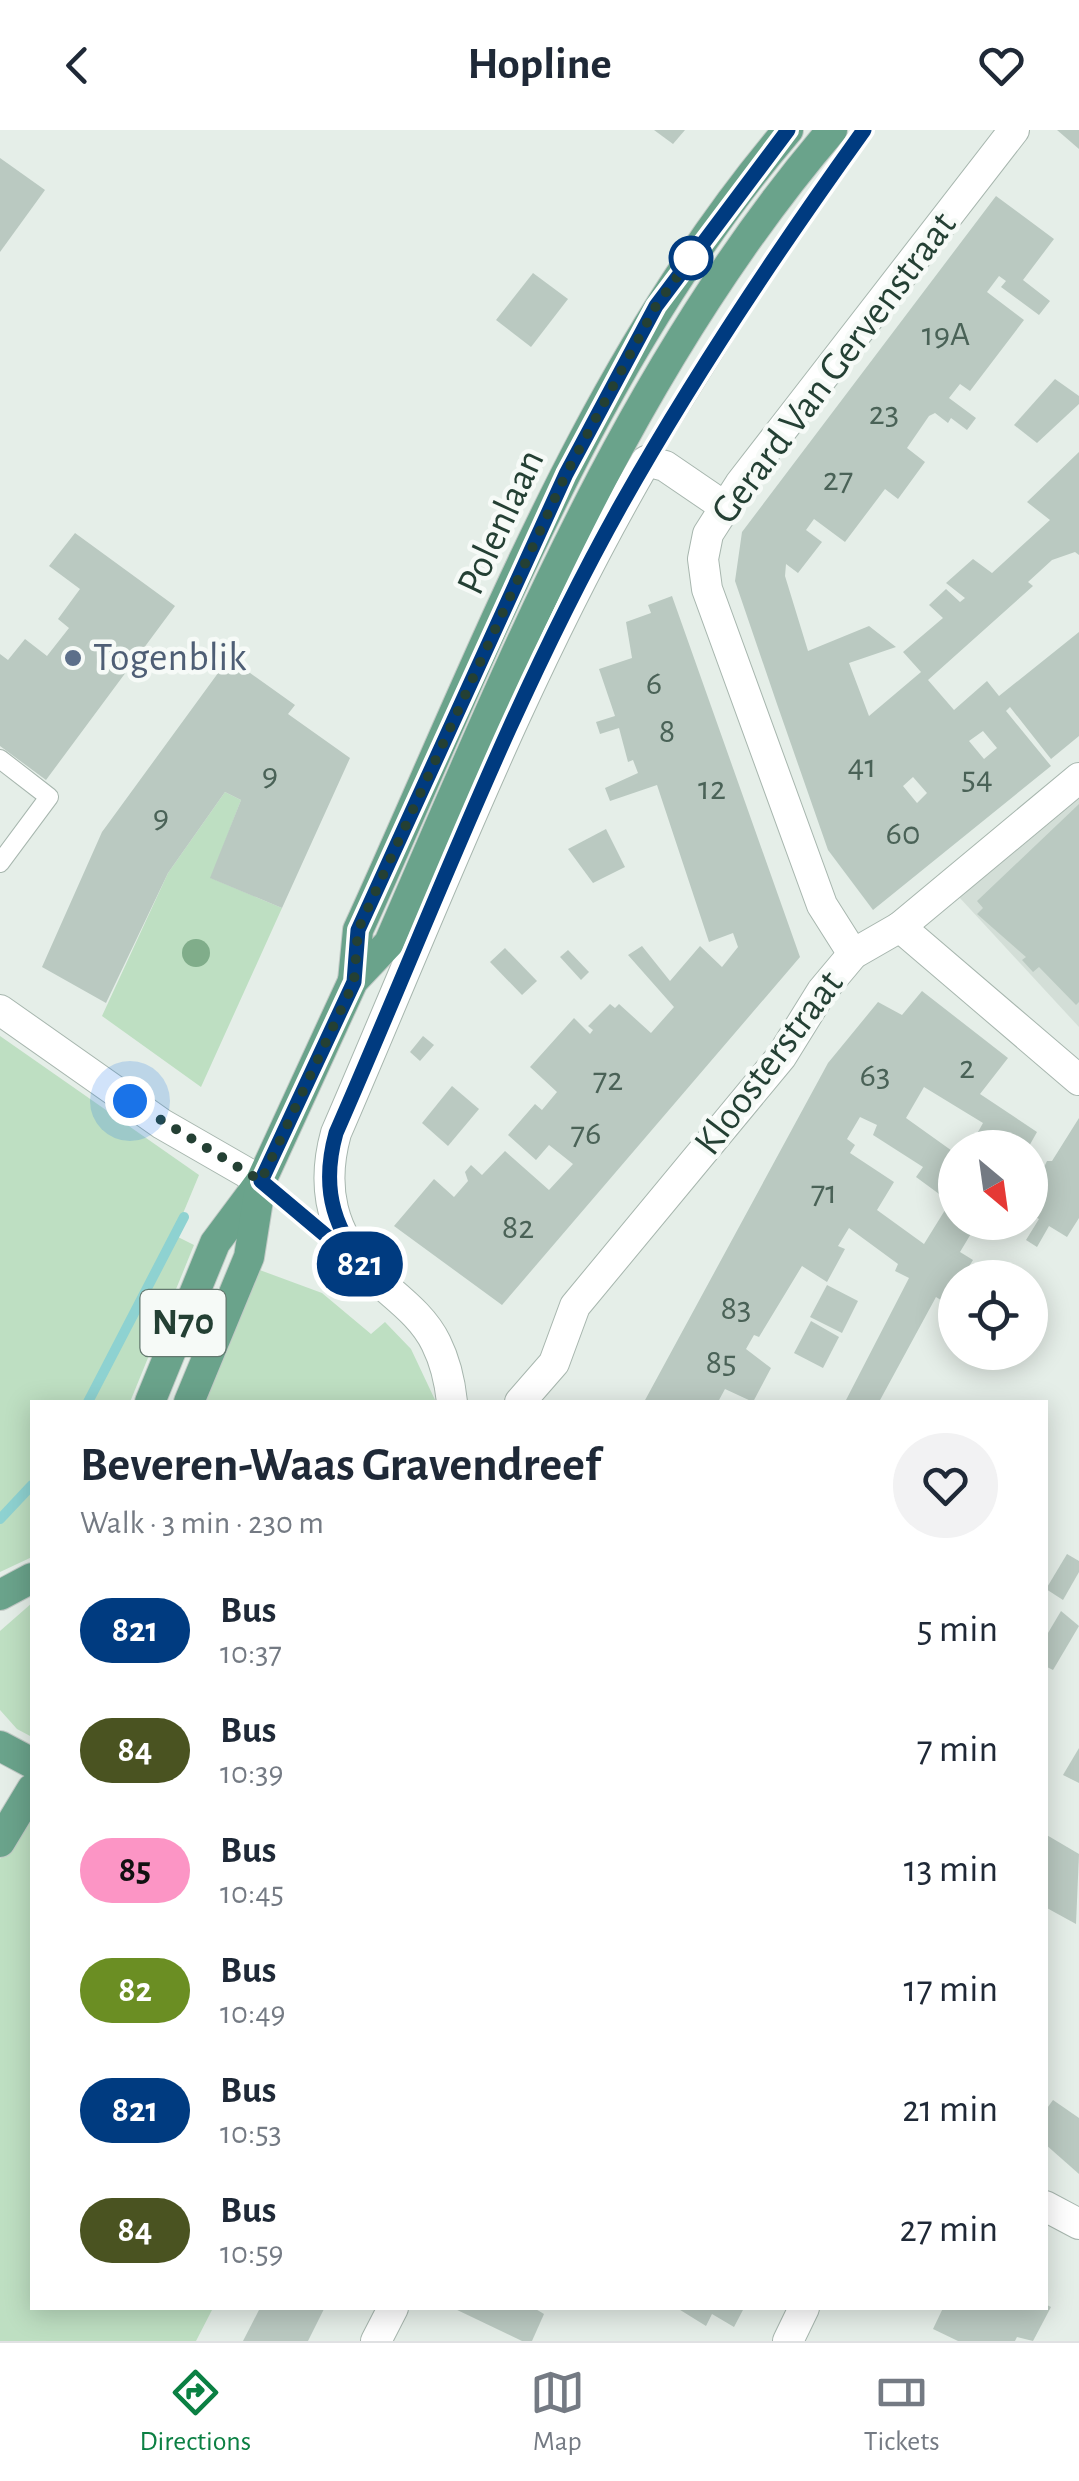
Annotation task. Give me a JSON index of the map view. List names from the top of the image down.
{
  "streets": {
    "main road": ["Polenlaan", "N70"],
    "street": ["Gerard Van Gervenstraat", "Kloosterstraat"]
  },
  "crossings": [
    ["Gerard Van Gervenstraat", "Kloosterstraat"],
    ["Polenlaan", "N70"]
  ],
  "places": ["Togenblik"],
  "lines": ["bus line 821"],
  "house_numbers": [
    "19A",
    "23",
    "27",
    "6",
    "8",
    "41",
    "9",
    "54",
    "12",
    "9",
    "60",
    "2",
    "63",
    "72",
    "76",
    "71",
    "82",
    "83",
    "85"
  ],
  "north": "bottom right",
  "page": {
    "header": "Hopline",
    "on_map": "821",
    "heading": ["Beveren-Waas Gravendreef", "Walk · 3 min · 230 m"],
    "list": [
      {
        "mark": "821",
        "name": "Bus",
        "note": "10:37",
        "value": "5 min"
      },
      {
        "mark": "84",
        "name": "Bus",
        "note": "10:39",
        "value": "7 min"
      },
      {
        "mark": "85",
        "name": "Bus",
        "note": "10:45",
        "value": "13 min"
      },
      {
        "mark": "82",
        "name": "Bus",
        "note": "10:49",
        "value": "17 min"
      },
      {
        "mark": "821",
        "name": "Bus",
        "note": "10:53",
        "value": "21 min"
      },
      {
        "mark": "84",
        "name": "Bus",
        "note": "10:59",
        "value": "27 min"
      }
    ],
    "tabs": ["Directions", "Map", "Tickets"]
  }
}
